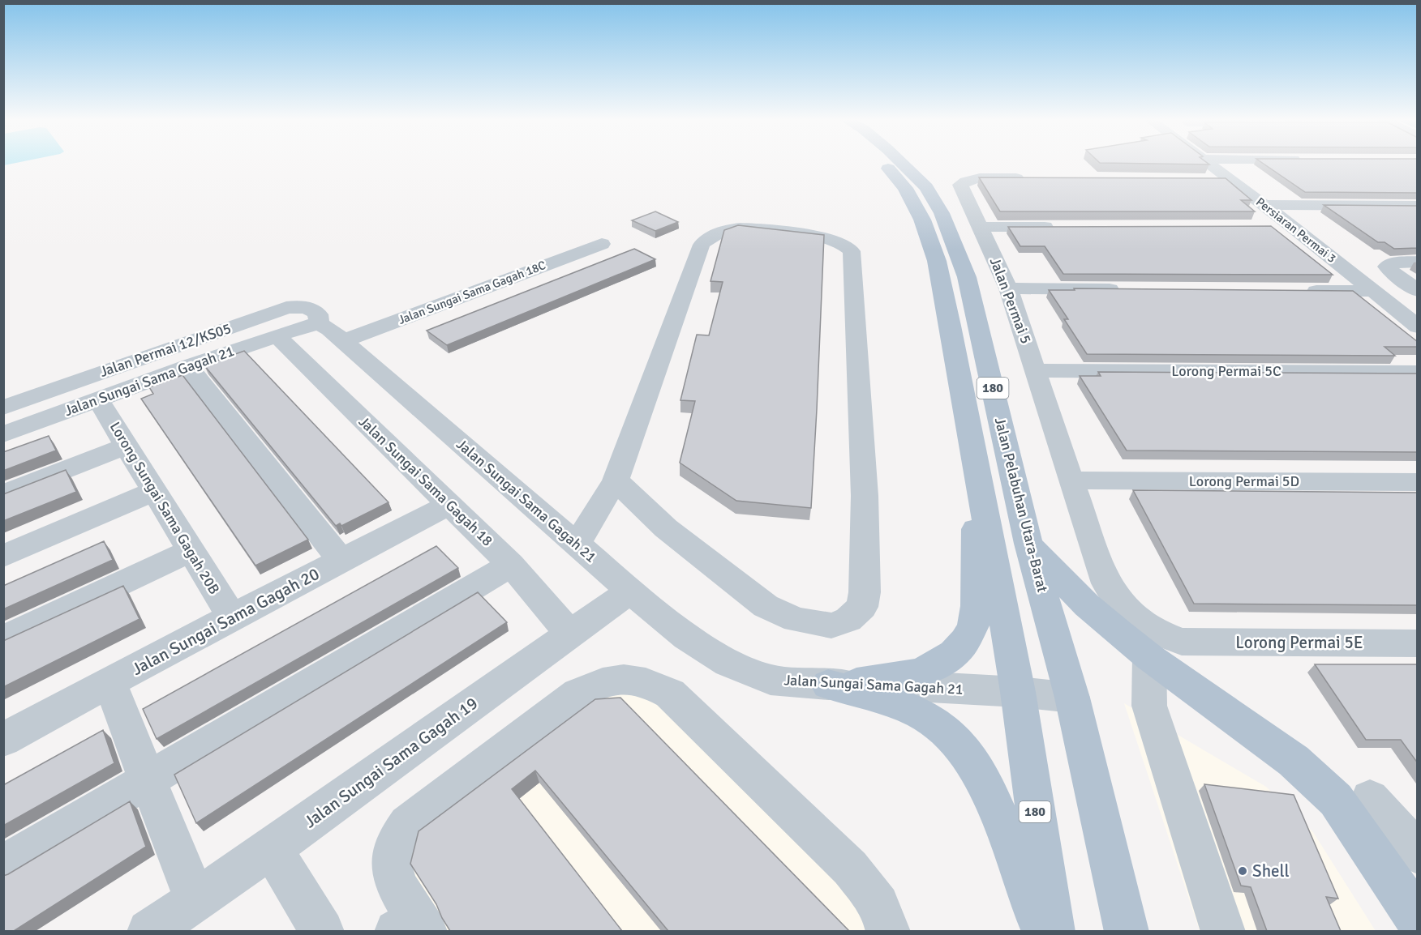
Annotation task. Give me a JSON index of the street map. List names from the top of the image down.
{
  "streets": {
    "main road": ["180", "Jalan Pelabuhan Utara-Barat"],
    "street": [
      "Persiaran Permai 3",
      "Jalan Sungai Sama Gagah 18C",
      "Jalan Permai 5",
      "Jalan Permai 12/KS05",
      "Lorong Permai 5C",
      "Jalan Sungai Sama Gagah 21",
      "Jalan Sungai Sama Gagah 18",
      "Lorong Permai 5D",
      "Lorong Sungai Sama Gagah 20B",
      "Jalan Sungai Sama Gagah 20",
      "Lorong Permai 5E",
      "Jalan Sungai Sama Gagah 19"
    ]
  },
  "crossings": [
    ["Jalan Sungai Sama Gagah 18C", "Jalan Sungai Sama Gagah 21"],
    ["Jalan Permai 5", "Lorong Permai 5C"],
    ["Jalan Permai 5", "Lorong Permai 5D"],
    ["Jalan Permai 5", "Lorong Permai 5E"],
    ["Jalan Permai 12/KS05", "Jalan Sungai Sama Gagah 21"],
    ["Jalan Sungai Sama Gagah 21", "180"],
    ["Jalan Sungai Sama Gagah 21", "Jalan Sungai Sama Gagah 18"],
    ["Jalan Sungai Sama Gagah 21", "Jalan Pelabuhan Utara-Barat"],
    ["Jalan Sungai Sama Gagah 21", "Lorong Sungai Sama Gagah 20B"],
    ["Jalan Sungai Sama Gagah 21", "Jalan Sungai Sama Gagah 19"],
    ["Jalan Sungai Sama Gagah 18", "Jalan Sungai Sama Gagah 20"],
    ["Jalan Sungai Sama Gagah 18", "Jalan Sungai Sama Gagah 19"],
    ["Lorong Sungai Sama Gagah 20B", "Jalan Sungai Sama Gagah 20"]
  ],
  "places": ["Shell"]
}
